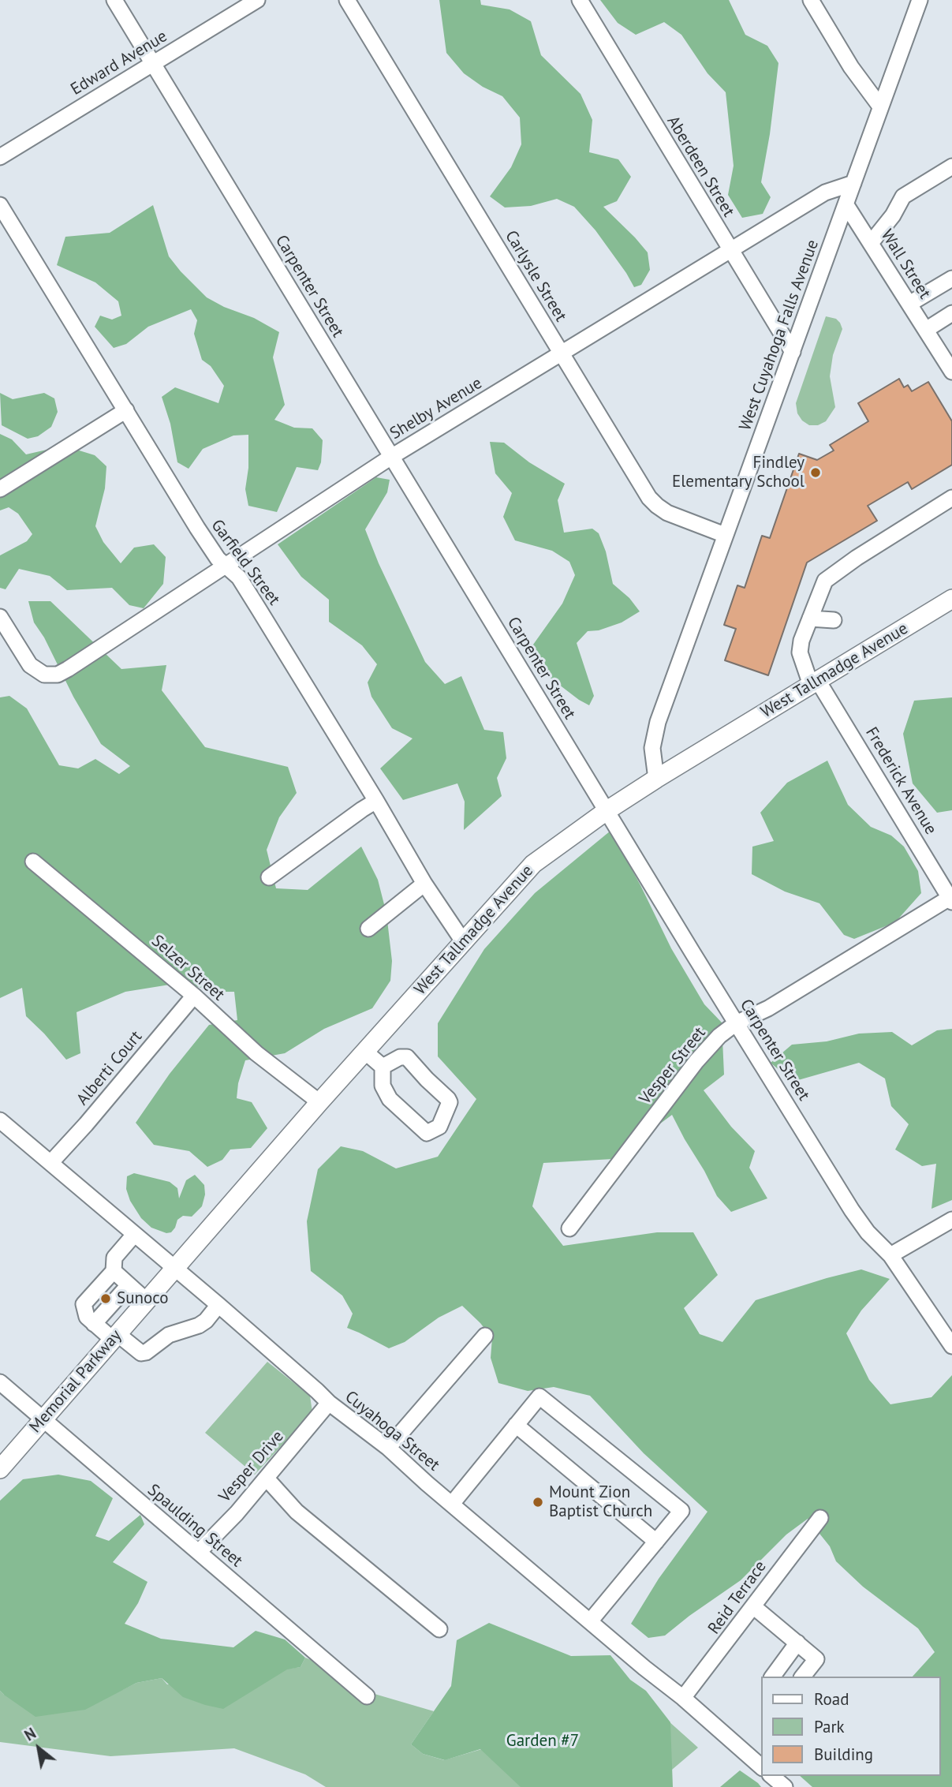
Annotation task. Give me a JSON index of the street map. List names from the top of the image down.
{
  "streets": {
    "main road": ["West Tallmadge Avenue", "Memorial Parkway"],
    "street": [
      "Edward Avenue",
      "Aberdeen Street",
      "Wall Street",
      "Carlysle Street",
      "Carpenter Street",
      "West Cuyahoga Falls Avenue",
      "Shelby Avenue",
      "Garfield Street",
      "Frederick Avenue",
      "Selzer Street",
      "Vesper Street",
      "Alberti Court",
      "Cuyahoga Street",
      "Vesper Drive",
      "Spaulding Street",
      "Reid Terrace"
    ]
  },
  "crossings": [
    ["Edward Avenue", "Carpenter Street"],
    ["Aberdeen Street", "West Cuyahoga Falls Avenue"],
    ["Aberdeen Street", "Shelby Avenue"],
    ["Wall Street", "West Cuyahoga Falls Avenue"],
    ["Carlysle Street", "West Cuyahoga Falls Avenue"],
    ["Carlysle Street", "Shelby Avenue"],
    ["Carpenter Street", "Shelby Avenue"],
    ["Carpenter Street", "West Tallmadge Avenue"],
    ["Carpenter Street", "Vesper Street"],
    ["West Cuyahoga Falls Avenue", "Shelby Avenue"],
    ["West Cuyahoga Falls Avenue", "West Tallmadge Avenue"],
    ["Shelby Avenue", "Garfield Street"],
    ["Garfield Street", "West Tallmadge Avenue"],
    ["West Tallmadge Avenue", "Frederick Avenue"],
    ["West Tallmadge Avenue", "Selzer Street"],
    ["West Tallmadge Avenue", "Memorial Parkway"],
    ["West Tallmadge Avenue", "Cuyahoga Street"],
    ["Frederick Avenue", "Vesper Street"],
    ["Selzer Street", "Alberti Court"],
    ["Alberti Court", "Cuyahoga Street"],
    ["Memorial Parkway", "Cuyahoga Street"],
    ["Memorial Parkway", "Spaulding Street"],
    ["Cuyahoga Street", "Vesper Drive"],
    ["Cuyahoga Street", "Reid Terrace"],
    ["Vesper Drive", "Spaulding Street"]
  ],
  "parks": ["Garden #7"],
  "places": ["Findley Elementary School", "Sunoco", "Mount Zion Baptist Church"],
  "legend": ["Road", "Park", "Building"],
  "north": "top left"
}
